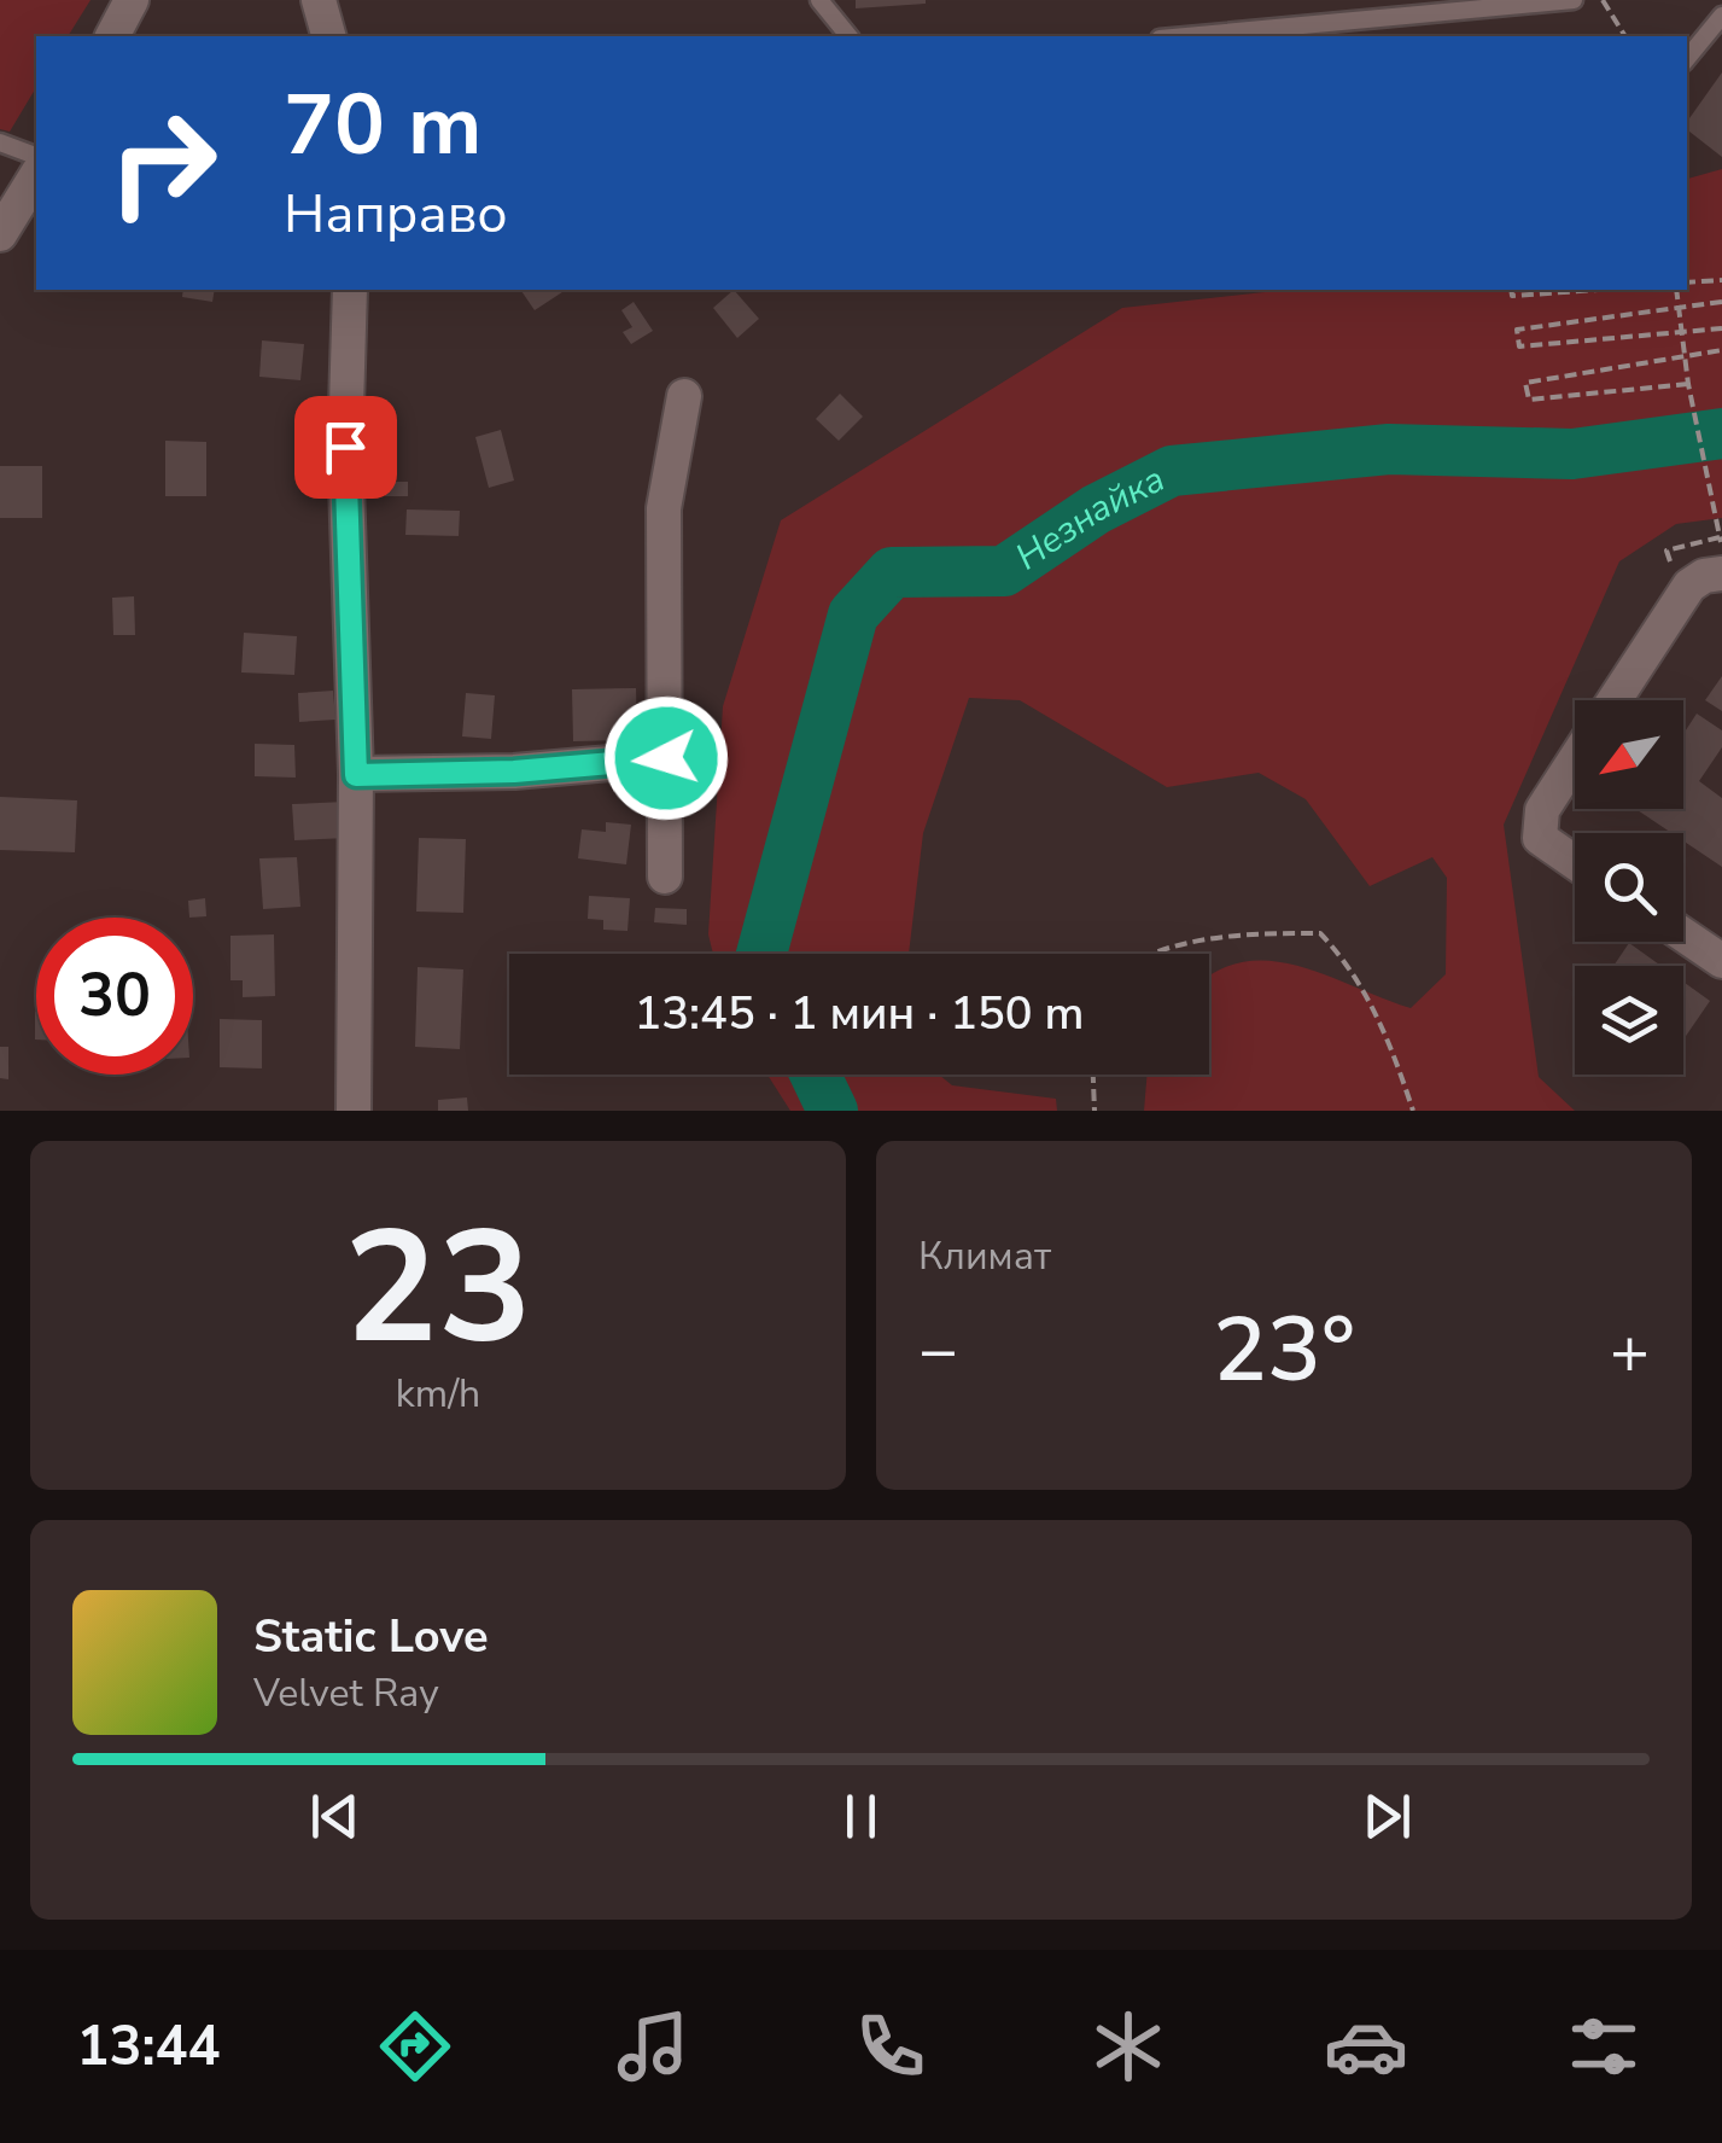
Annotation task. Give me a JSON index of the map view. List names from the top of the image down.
{
  "water": ["Незнайка"],
  "north": "bottom left",
  "page": {
    "turn": ["70 m", "Направо"],
    "limit": "30",
    "trip": "13:45 · 1 мин · 150 m",
    "tile": [
      ["23", "km/h"],
      "Климат"
    ],
    "heat": ["−", "23°", "+"],
    "song": ["Static Love", "Velvet Ray"],
    "tabs": "13:44"
  }
}
